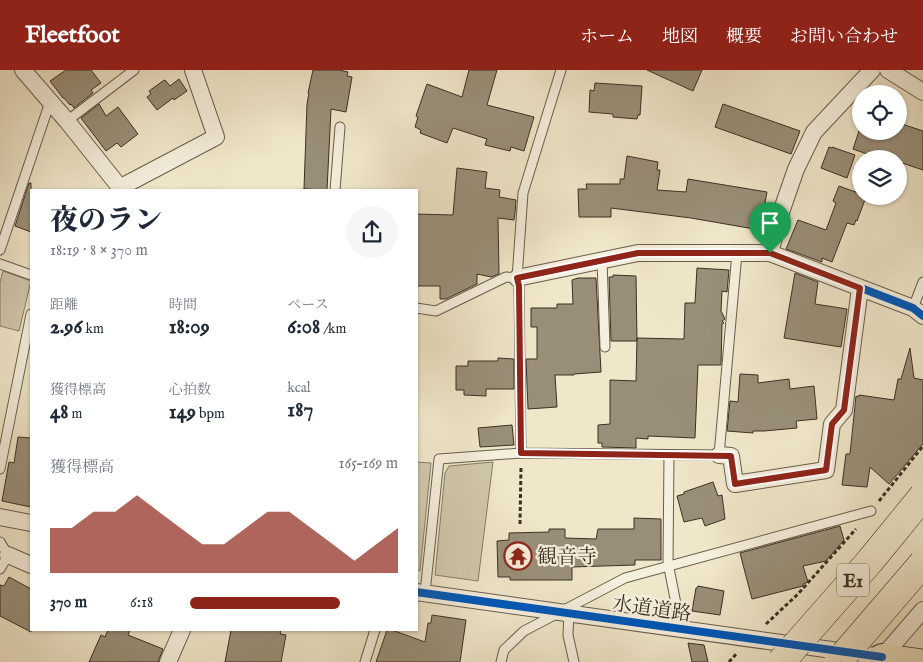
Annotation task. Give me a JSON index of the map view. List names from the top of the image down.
{
  "streets": {
    "highway": ["E1"],
    "main road": ["水道道路"]
  },
  "places": {
    "temple": ["観音寺"]
  },
  "page": {
    "header": "Fleetfoot",
    "nav": [
      "ホーム",
      "地図",
      "概要",
      "お問い合わせ"
    ],
    "heading": ["夜のラン", "18:19 · 8 × 370 m"],
    "stats": [
      ["距離", "2.96 km"],
      ["時間", "18:09"],
      ["ペース", "6:08 /km"],
      ["獲得標高", "48 m"],
      ["心拍数", "149 bpm"],
      ["kcal", "187"]
    ],
    "chart": ["獲得標高", "165–169 m"],
    "list": [
      {
        "name": "370 m",
        "note": "6:18"
      }
    ]
  }
}
